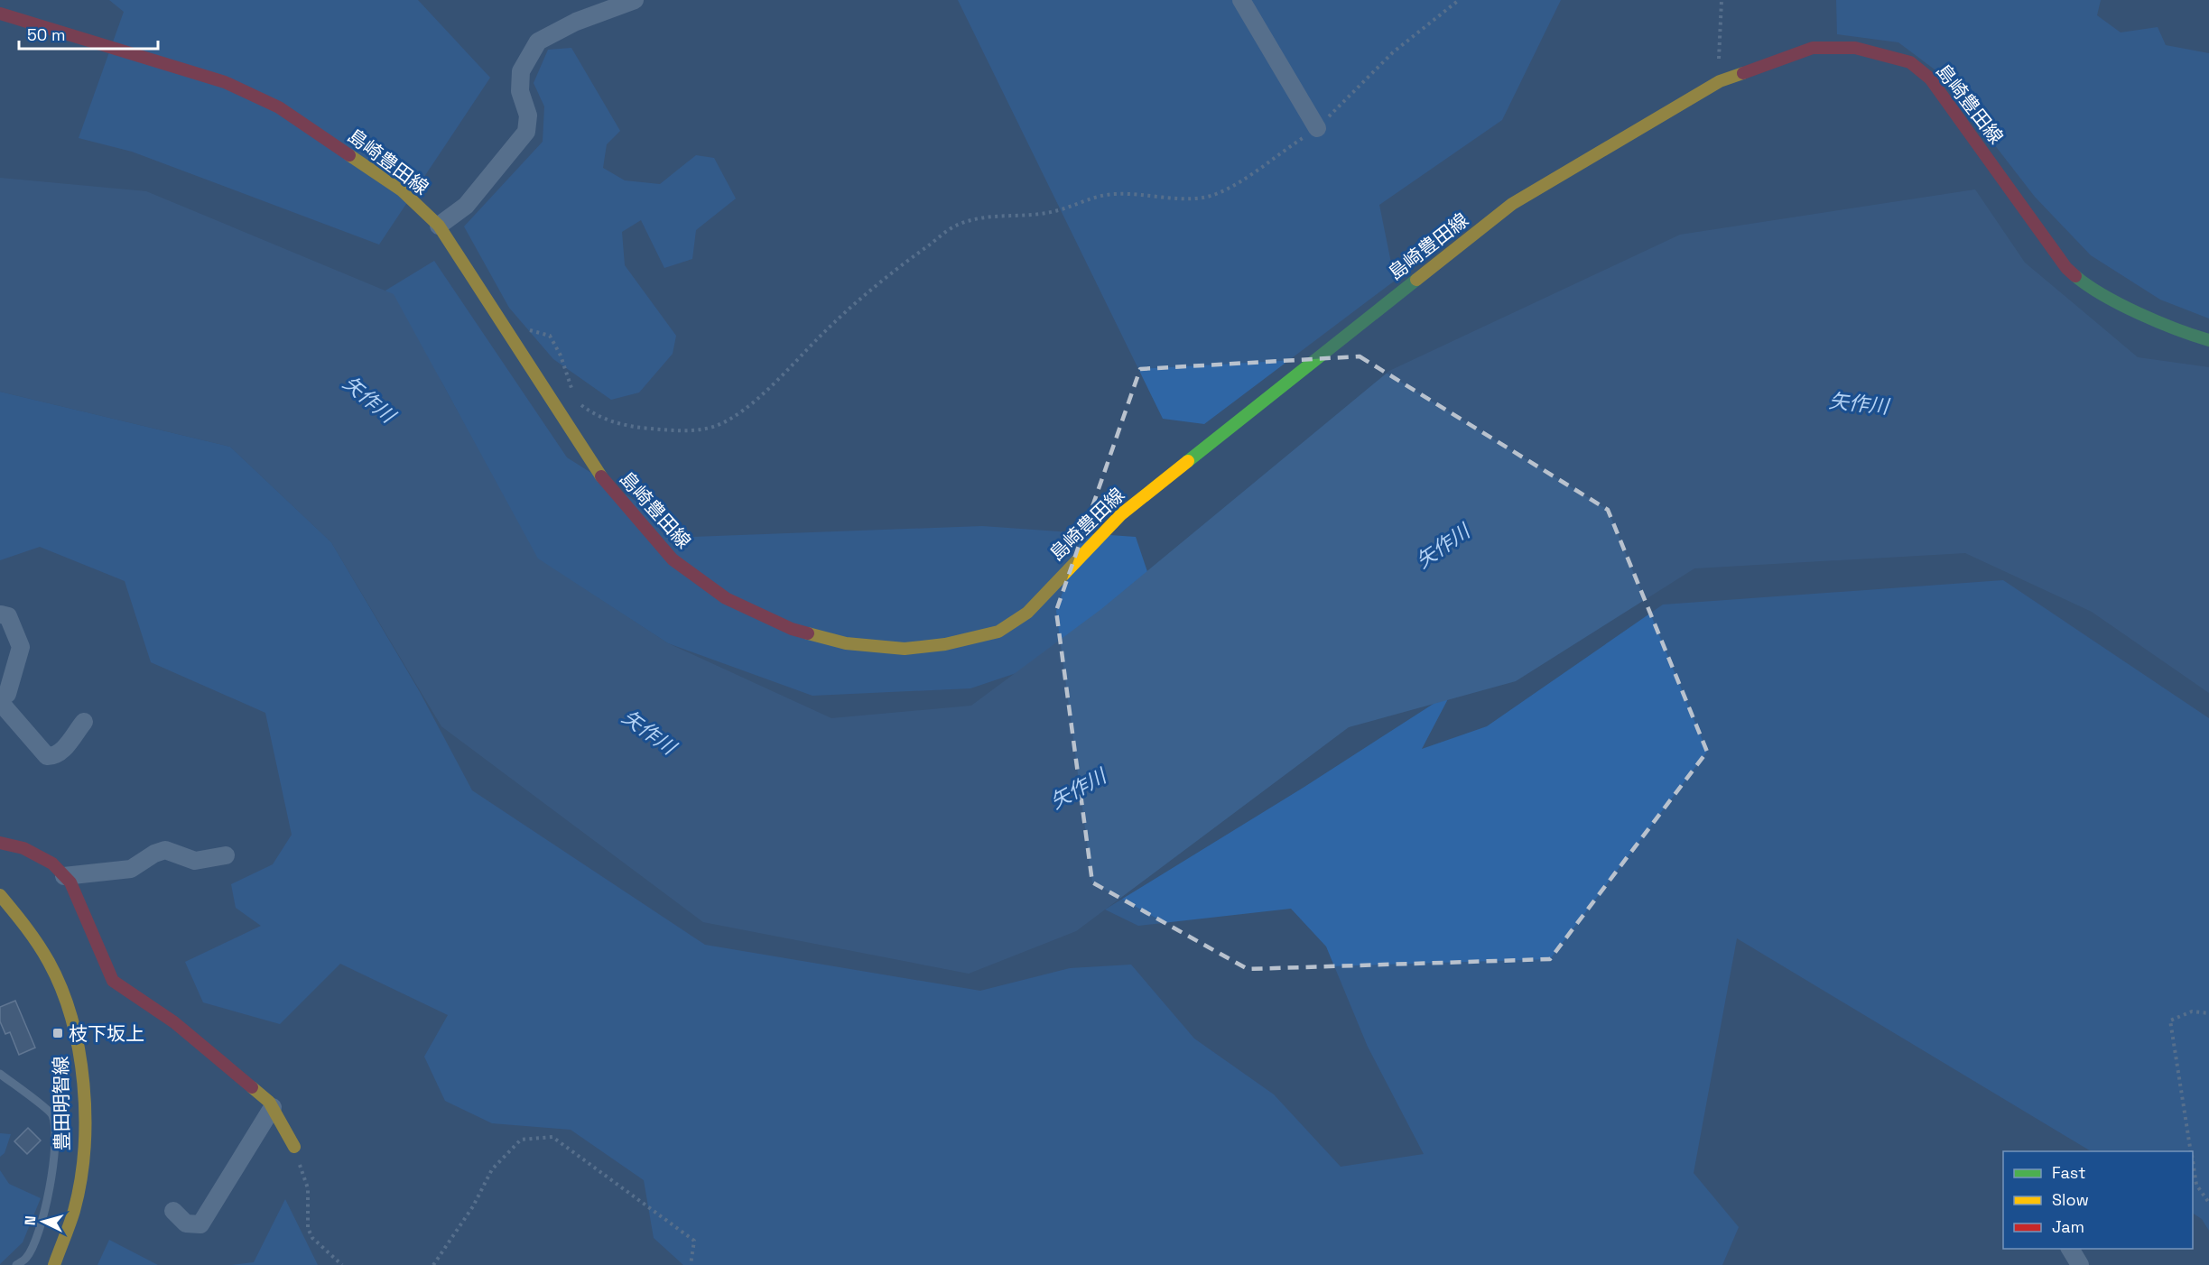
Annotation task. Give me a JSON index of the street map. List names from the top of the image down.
{
  "streets": {
    "main road": ["島崎豊田線", "豊田明智線"]
  },
  "water": ["矢作川"],
  "places": {
    "transit": ["枝下坂上"]
  },
  "legend": ["Fast", "Slow", "Jam"],
  "scale_bar": "50 m",
  "north": "left"
}
